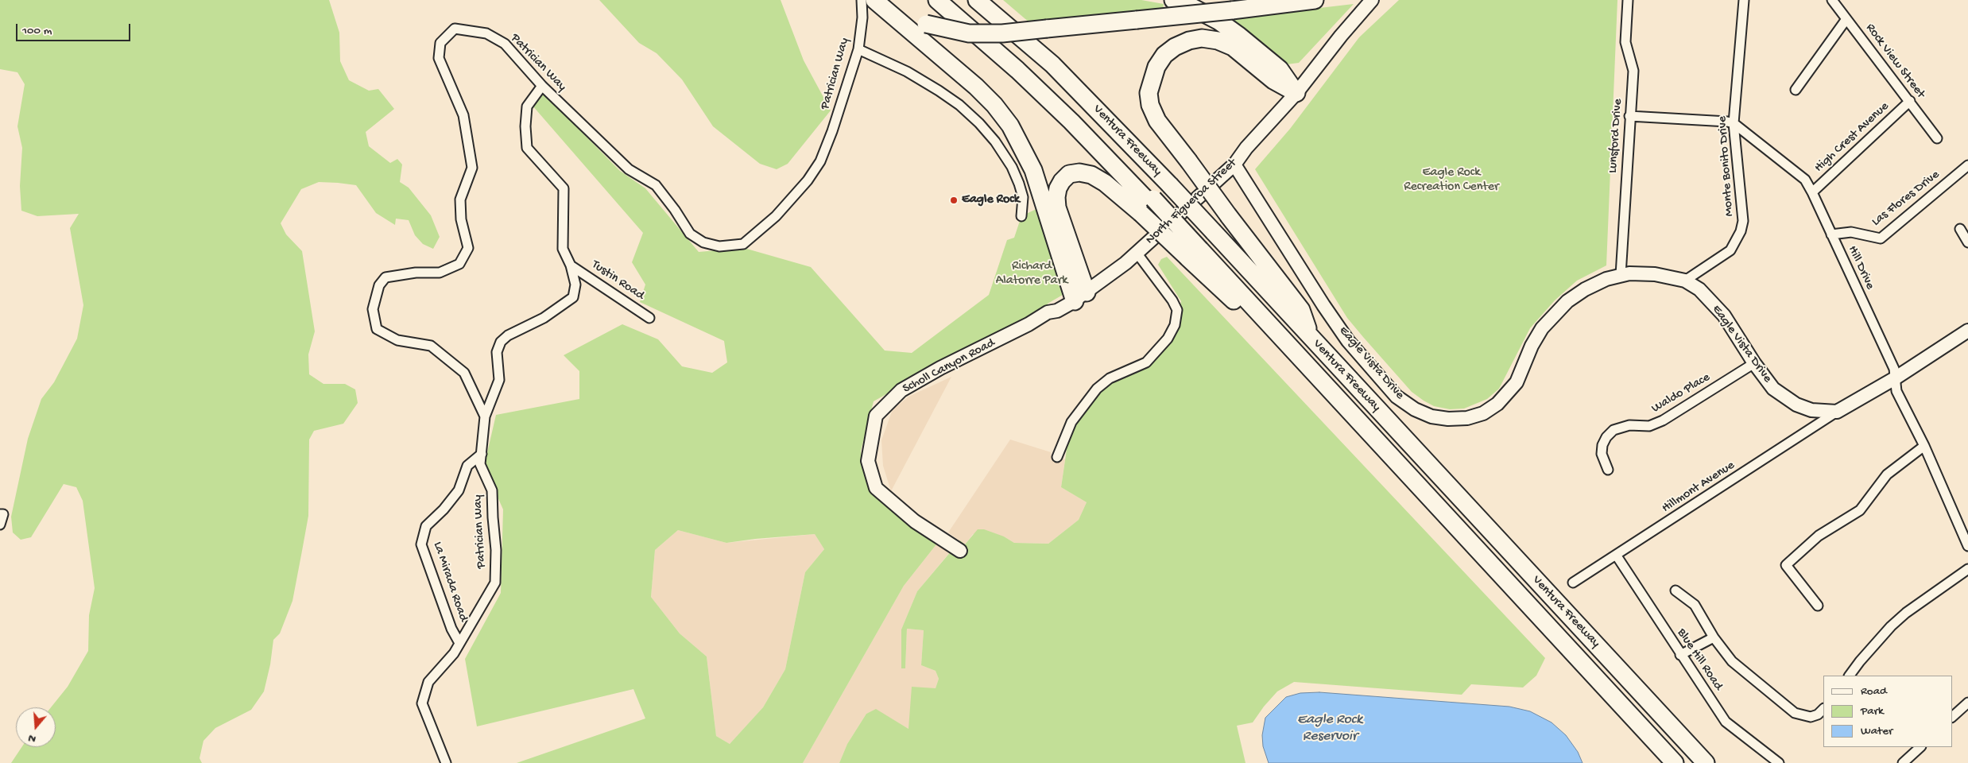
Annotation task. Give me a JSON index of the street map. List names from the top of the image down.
{
  "streets": {
    "highway": ["Ventura Freeway"],
    "street": [
      "Rock View Street",
      "Patrician Way",
      "Lunsford Drive",
      "High Crest Avenue",
      "Monte Bonito Drive",
      "Las Flores Drive",
      "North Figueroa Street",
      "Hill Drive",
      "Tustin Road",
      "Eagle Vista Drive",
      "Scholl Canyon Road",
      "Waldo Place",
      "Hillmont Avenue",
      "La Mirada Road",
      "Blue Hill Road"
    ]
  },
  "crossings": [
    ["Rock View Street", "High Crest Avenue"],
    ["Patrician Way", "La Mirada Road"],
    ["Lunsford Drive", "Hill Drive"],
    ["Lunsford Drive", "Eagle Vista Drive"],
    ["High Crest Avenue", "Hill Drive"],
    ["Monte Bonito Drive", "Hill Drive"],
    ["Monte Bonito Drive", "Eagle Vista Drive"],
    ["Las Flores Drive", "Hill Drive"],
    ["North Figueroa Street", "Eagle Vista Drive"],
    ["North Figueroa Street", "Scholl Canyon Road"],
    ["Eagle Vista Drive", "Waldo Place"],
    ["Eagle Vista Drive", "Hillmont Avenue"],
    ["Hillmont Avenue", "Blue Hill Road"]
  ],
  "water": ["Eagle Rock Reservoir"],
  "parks": ["Eagle Rock Recreation Center", "Richard Alatorre Park"],
  "places": ["Eagle Rock"],
  "legend": ["Road", "Park", "Water"],
  "scale_bar": "100 m",
  "north": "bottom"
}
